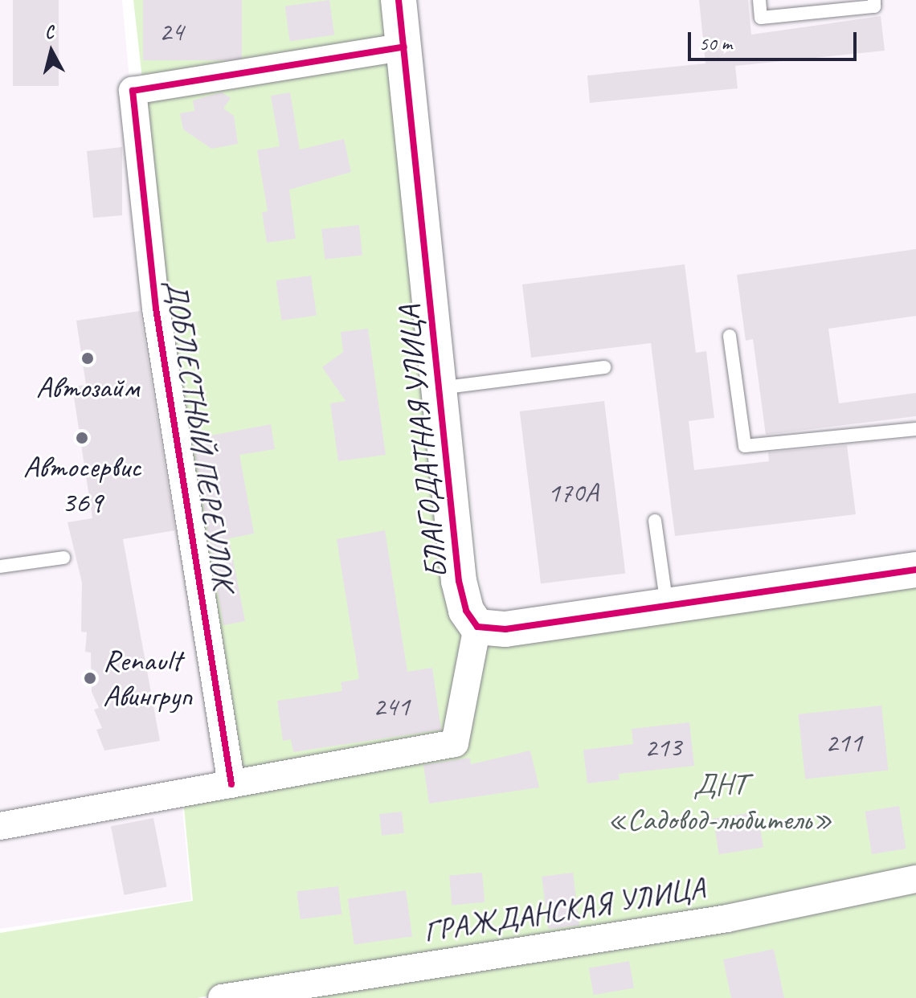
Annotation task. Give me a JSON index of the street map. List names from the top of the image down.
{
  "streets": {
    "street": ["ДОБЛЕСТНЫЙ ПЕРЕУЛОК", "БЛАГОДАТНАЯ УЛИЦА", "ГРАЖДАНСКАЯ УЛИЦА"]
  },
  "crossings": [
    ["ДОБЛЕСТНЫЙ ПЕРЕУЛОК", "БЛАГОДАТНАЯ УЛИЦА"]
  ],
  "parks": ["ДНТ «Садовод-любитель»"],
  "places": ["Автозайм", "Автосервис 369", "Renault Авингруп"],
  "house_numbers": [
    "24",
    "170А",
    "241",
    "211",
    "213"
  ],
  "scale_bar": "50 m",
  "north": "top"
}
